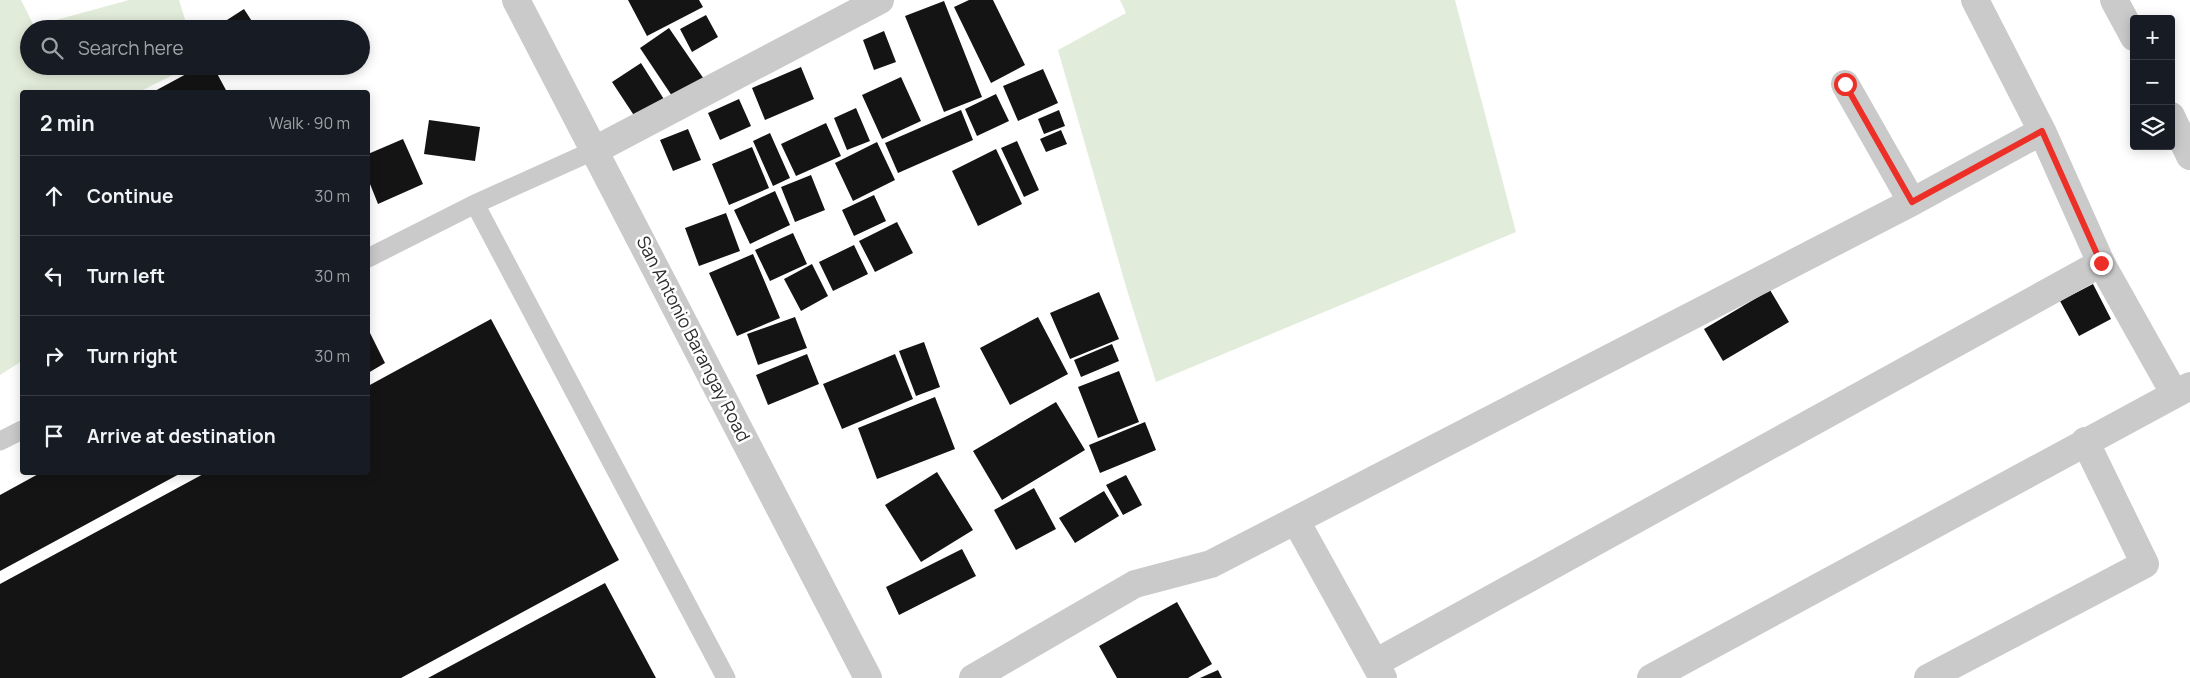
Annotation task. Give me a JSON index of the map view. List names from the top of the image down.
{
  "streets": {
    "street": ["San Antonio Barangay Road"]
  },
  "page": {
    "map_buttons": ["+", "−"],
    "search": "Search here",
    "heading": ["2 min", "Walk · 90 m"],
    "list": [
      ["Continue", "30 m"],
      ["Turn left", "30 m"],
      ["Turn right", "30 m"],
      "Arrive at destination"
    ]
  }
}
